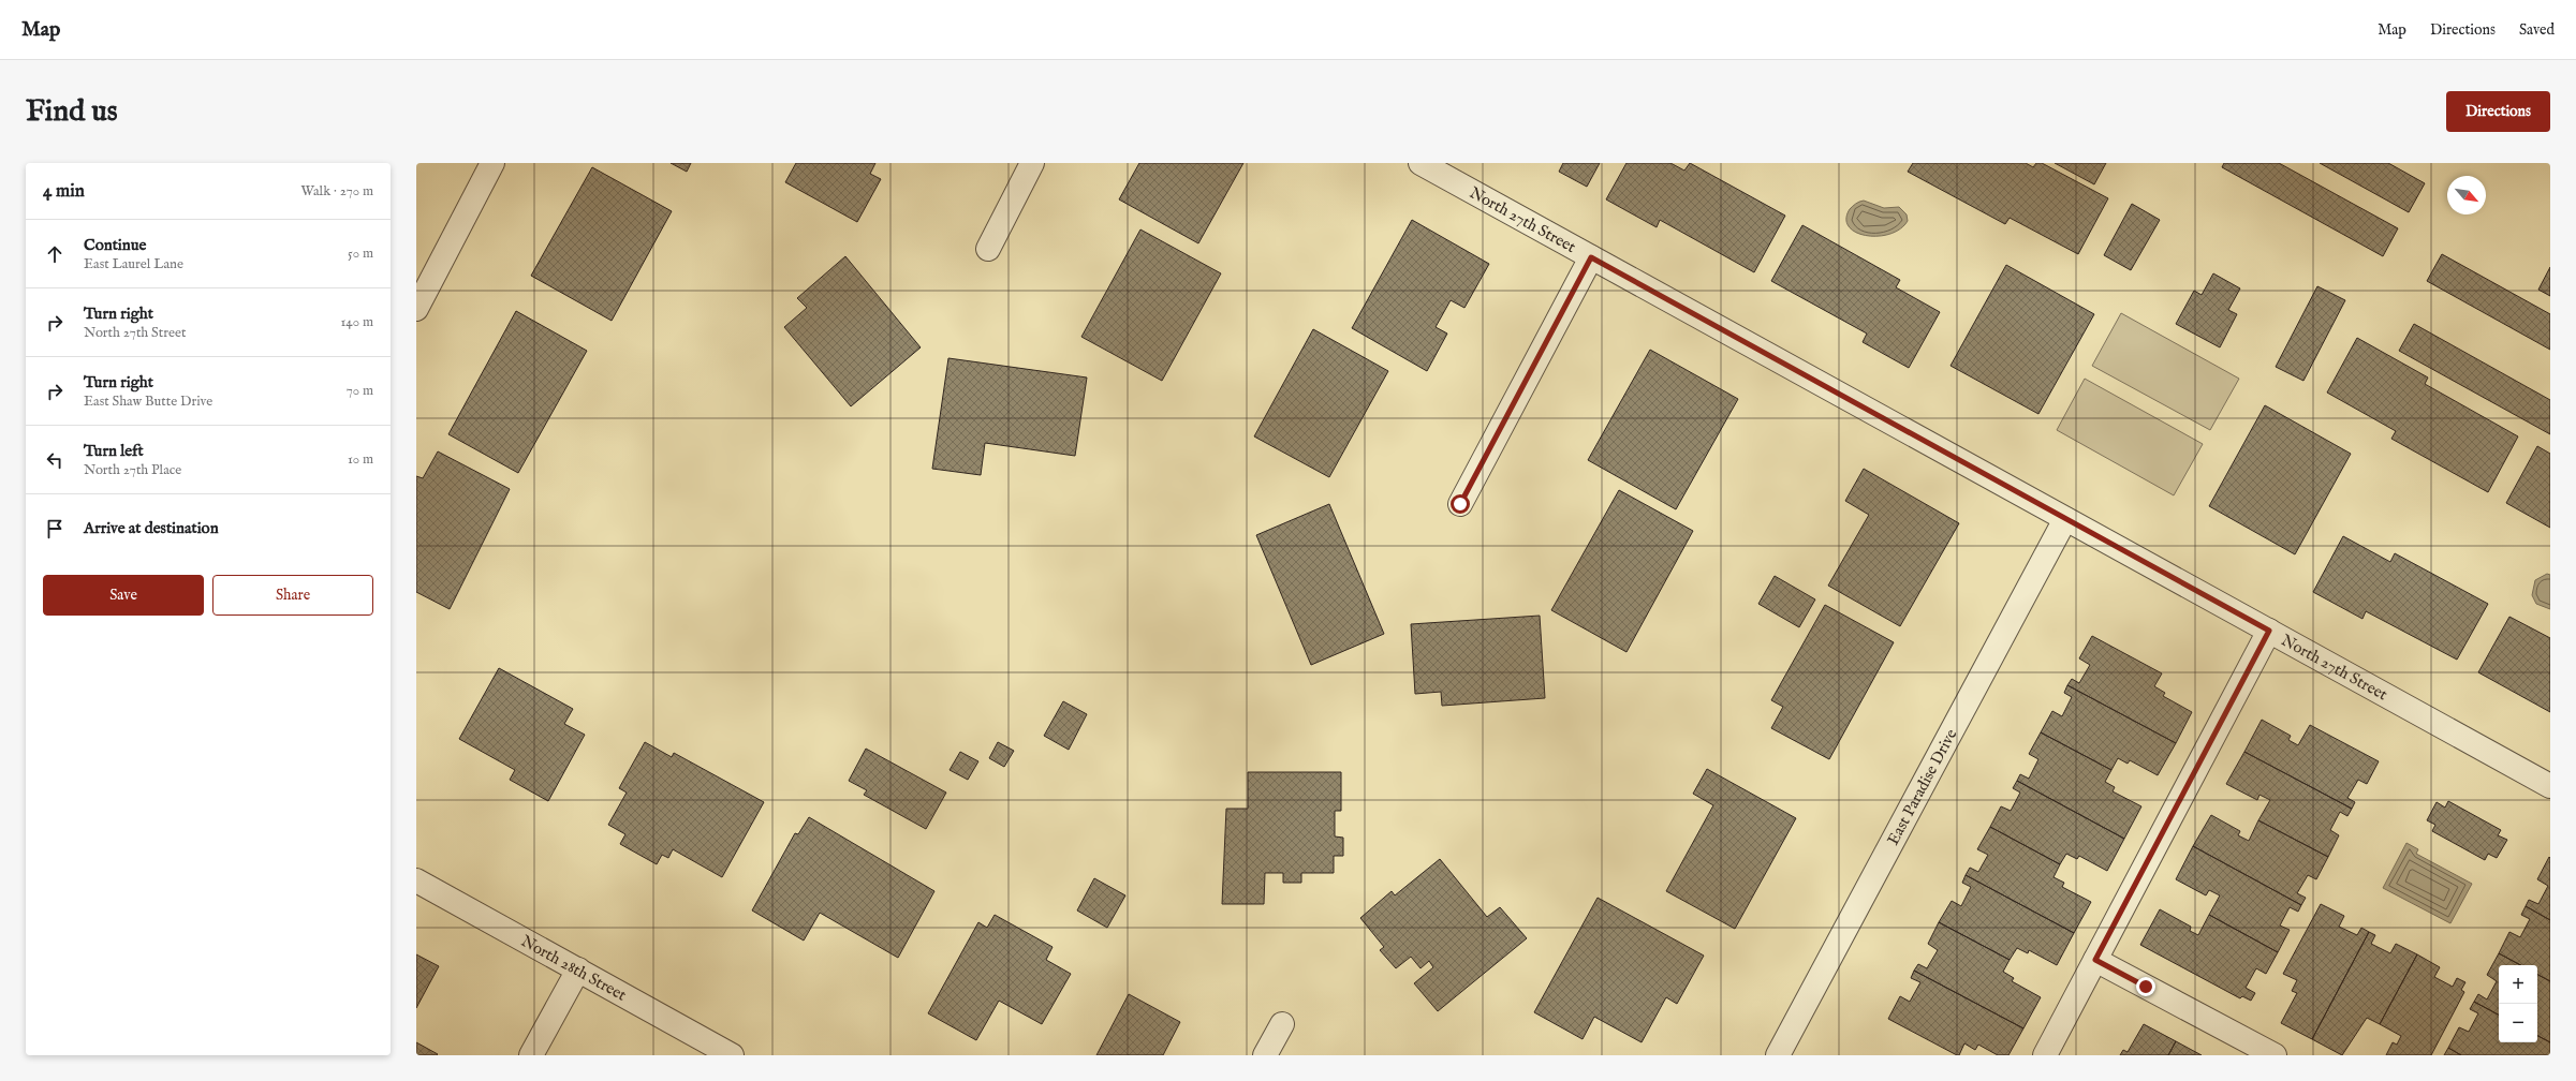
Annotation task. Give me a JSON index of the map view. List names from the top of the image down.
{
  "streets": {
    "street": ["North 27th Street", "East Paradise Drive", "North 28th Street"]
  },
  "crossings": [
    ["North 27th Street", "East Paradise Drive"]
  ],
  "north": "bottom right",
  "page": {
    "header": "Map",
    "nav": ["Map", "Directions", "Saved"],
    "buttons": [
      "Directions",
      ["Save", "Share"]
    ],
    "title": "Find us",
    "heading": ["4 min", "Walk · 270 m"],
    "list": [
      ["Continue", "East Laurel Lane", "50 m"],
      ["Turn right", "North 27th Street", "140 m"],
      ["Turn right", "East Shaw Butte Drive", "70 m"],
      ["Turn left", "North 27th Place", "10 m"],
      "Arrive at destination"
    ],
    "map_buttons": ["+", "−"]
  }
}
